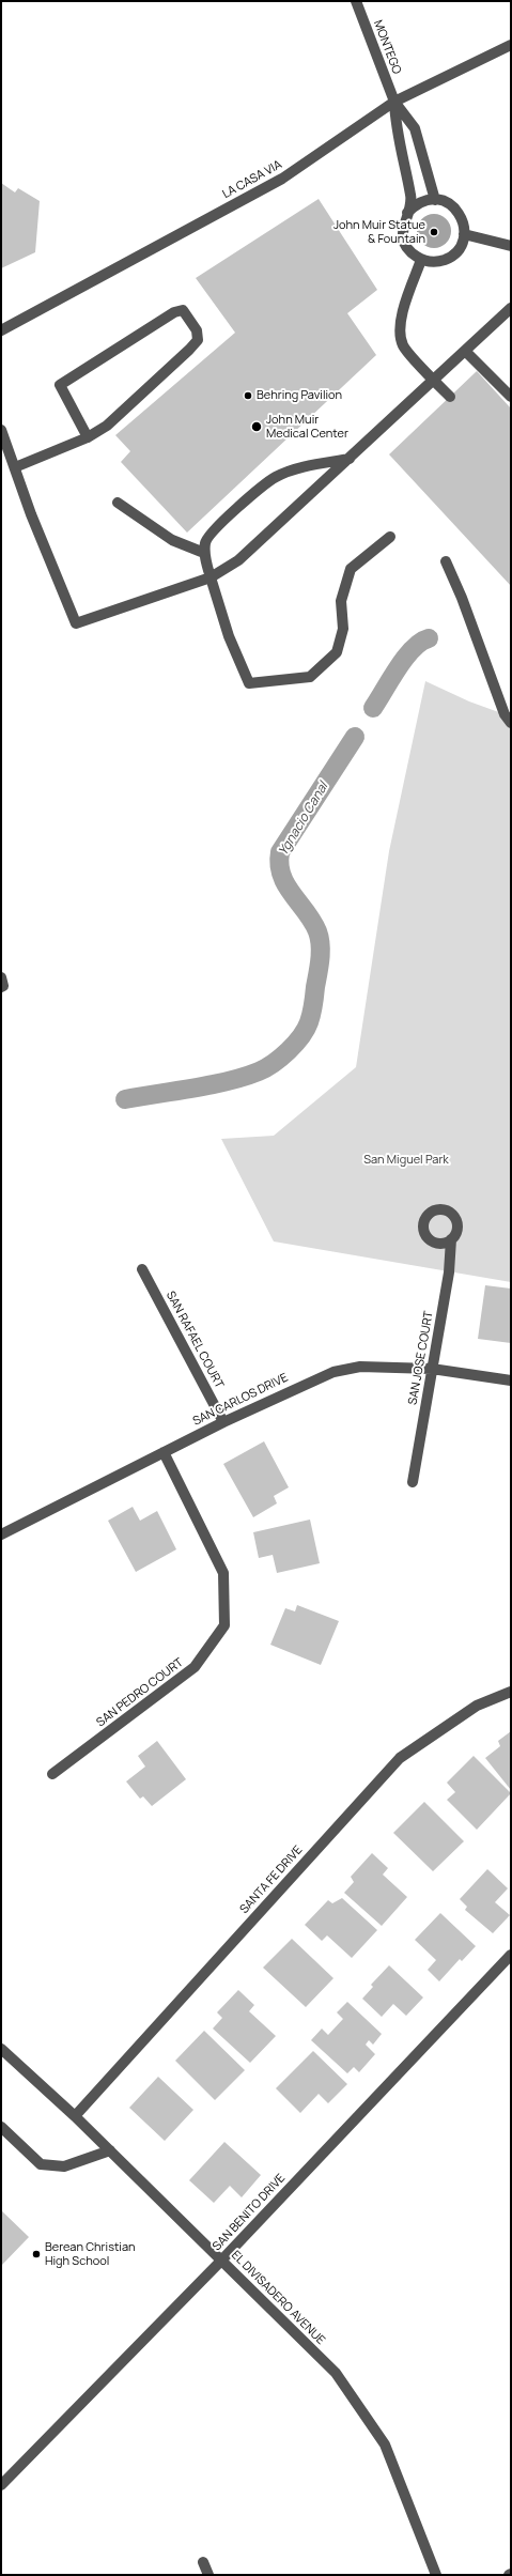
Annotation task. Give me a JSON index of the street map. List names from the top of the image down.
{
  "streets": {
    "street": [
      "MONTEGO",
      "LA CASA VIA",
      "SAN RAFAEL COURT",
      "SAN JOSE COURT",
      "SAN CARLOS DRIVE",
      "SAN PEDRO COURT",
      "SANTA FE DRIVE",
      "SAN BENITO DRIVE",
      "EL DIVISADERO AVENUE"
    ]
  },
  "crossings": [
    ["MONTEGO", "LA CASA VIA"],
    ["SAN RAFAEL COURT", "SAN CARLOS DRIVE"],
    ["SAN JOSE COURT", "SAN CARLOS DRIVE"],
    ["SAN CARLOS DRIVE", "SAN PEDRO COURT"],
    ["SANTA FE DRIVE", "EL DIVISADERO AVENUE"],
    ["SAN BENITO DRIVE", "EL DIVISADERO AVENUE"]
  ],
  "water": ["Ygnacio Canal"],
  "parks": ["San Miguel Park"],
  "places": [
    "John Muir Statue & Fountain",
    "Behring Pavilion",
    "John Muir Medical Center",
    "Berean Christian High School"
  ]
}
